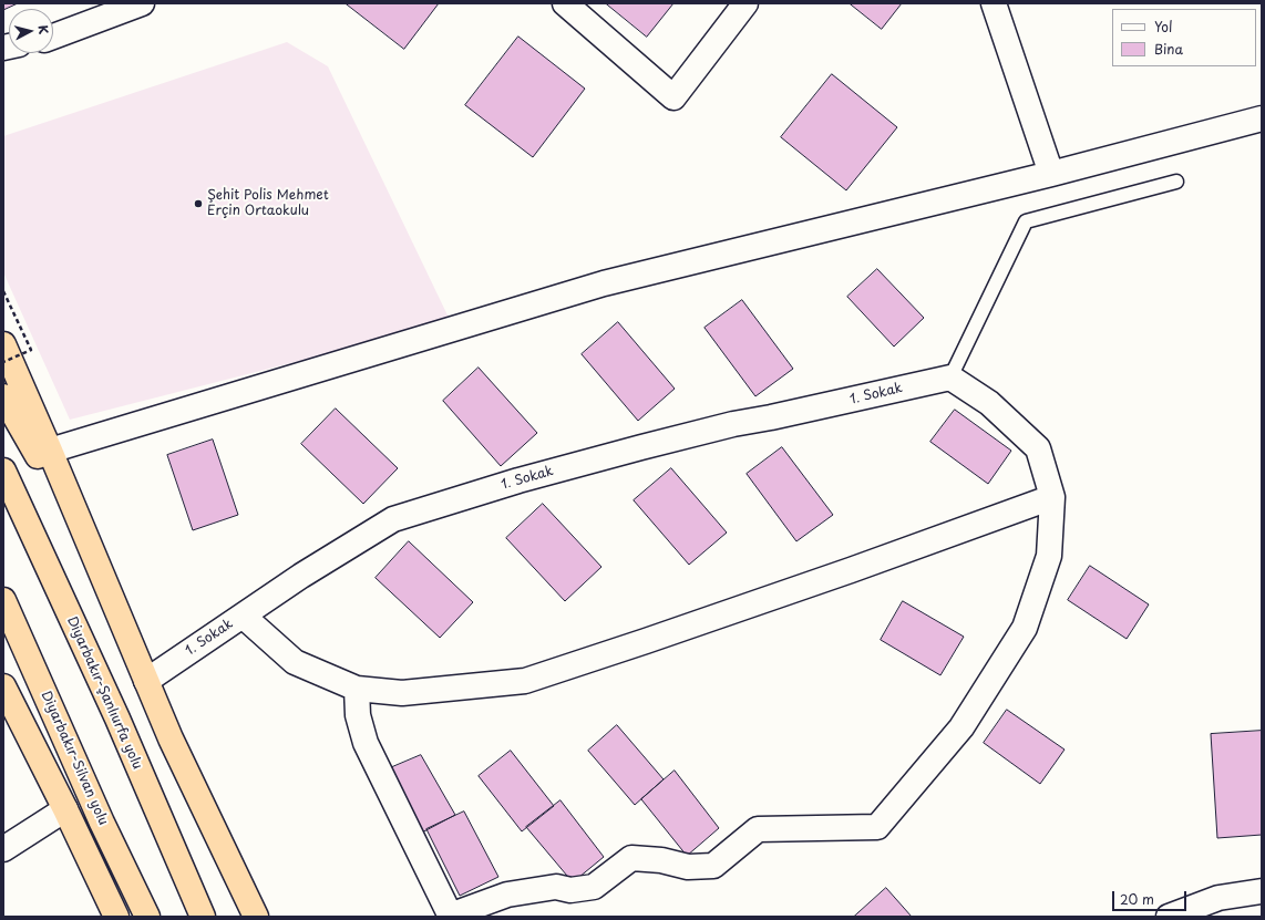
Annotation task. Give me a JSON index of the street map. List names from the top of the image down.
{
  "streets": {
    "highway": ["Diyarbakır-Şanlıurfa yolu", "Diyarbakır-Silvan yolu"],
    "street": ["1. Sokak"]
  },
  "places": ["Şehit Polis Mehmet Erçin Ortaokulu"],
  "legend": ["Yol", "Bina"],
  "scale_bar": "20 m",
  "north": "right"
}
